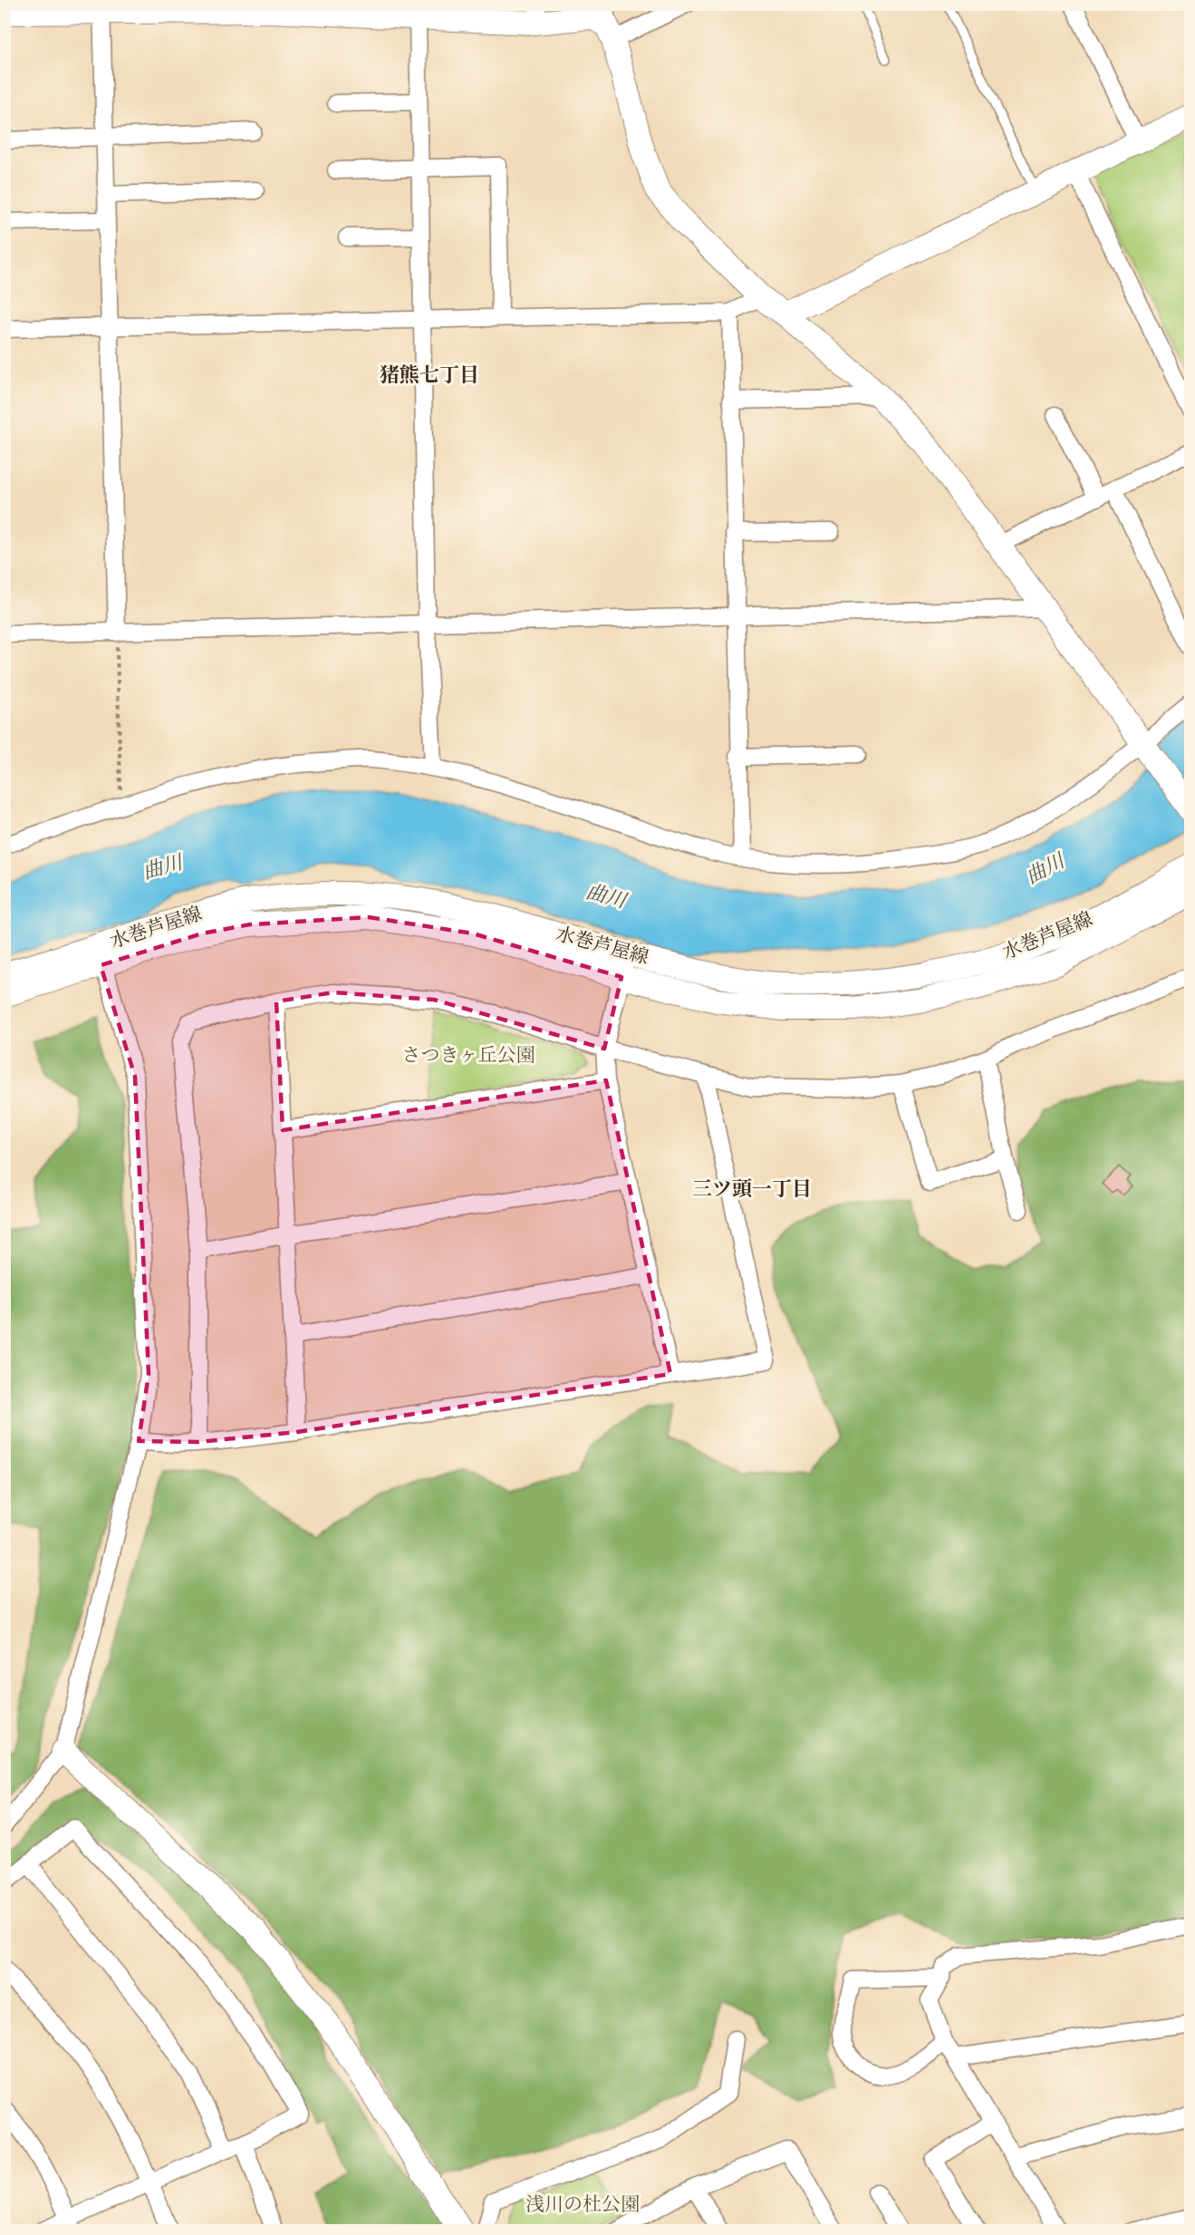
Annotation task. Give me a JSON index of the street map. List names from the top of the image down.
{
  "streets": {
    "street": ["水巻芦屋線"]
  },
  "districts": ["猪熊七丁目", "三ツ頭一丁目"],
  "water": ["曲川"],
  "parks": ["さつきヶ丘公園", "浅川の杜公園"]
}
